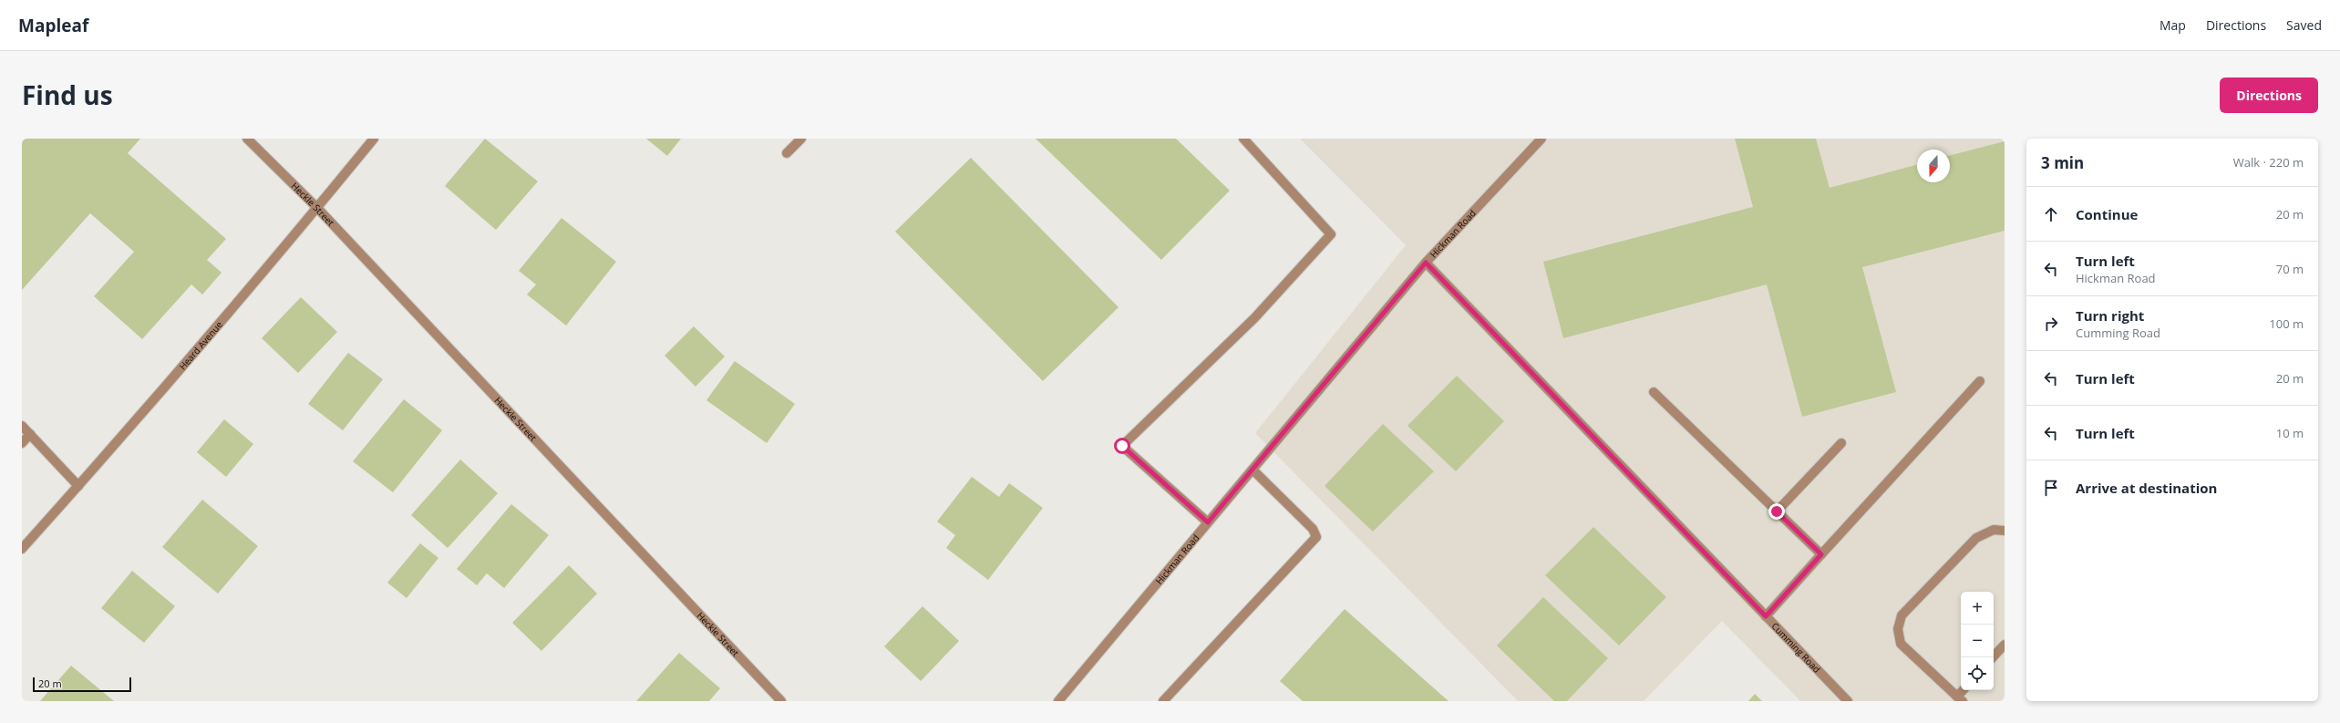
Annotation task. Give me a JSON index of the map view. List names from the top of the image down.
{
  "streets": {
    "street": [
      "Heckle Street",
      "Hickman Road",
      "Heard Avenue",
      "Cumming Road"
    ]
  },
  "crossings": [
    ["Heckle Street", "Heard Avenue"],
    ["Hickman Road", "Cumming Road"]
  ],
  "scale_bar": "20 m",
  "north": "bottom",
  "page": {
    "header": "Mapleaf",
    "nav": ["Map", "Directions", "Saved"],
    "title": "Find us",
    "buttons": "Directions",
    "heading": ["3 min", "Walk · 220 m"],
    "list": [
      ["Continue", "20 m"],
      ["Turn left", "Hickman Road", "70 m"],
      ["Turn right", "Cumming Road", "100 m"],
      ["Turn left", "20 m"],
      ["Turn left", "10 m"],
      "Arrive at destination"
    ],
    "map_buttons": ["+", "−"],
    "scale": "20 m"
  }
}
